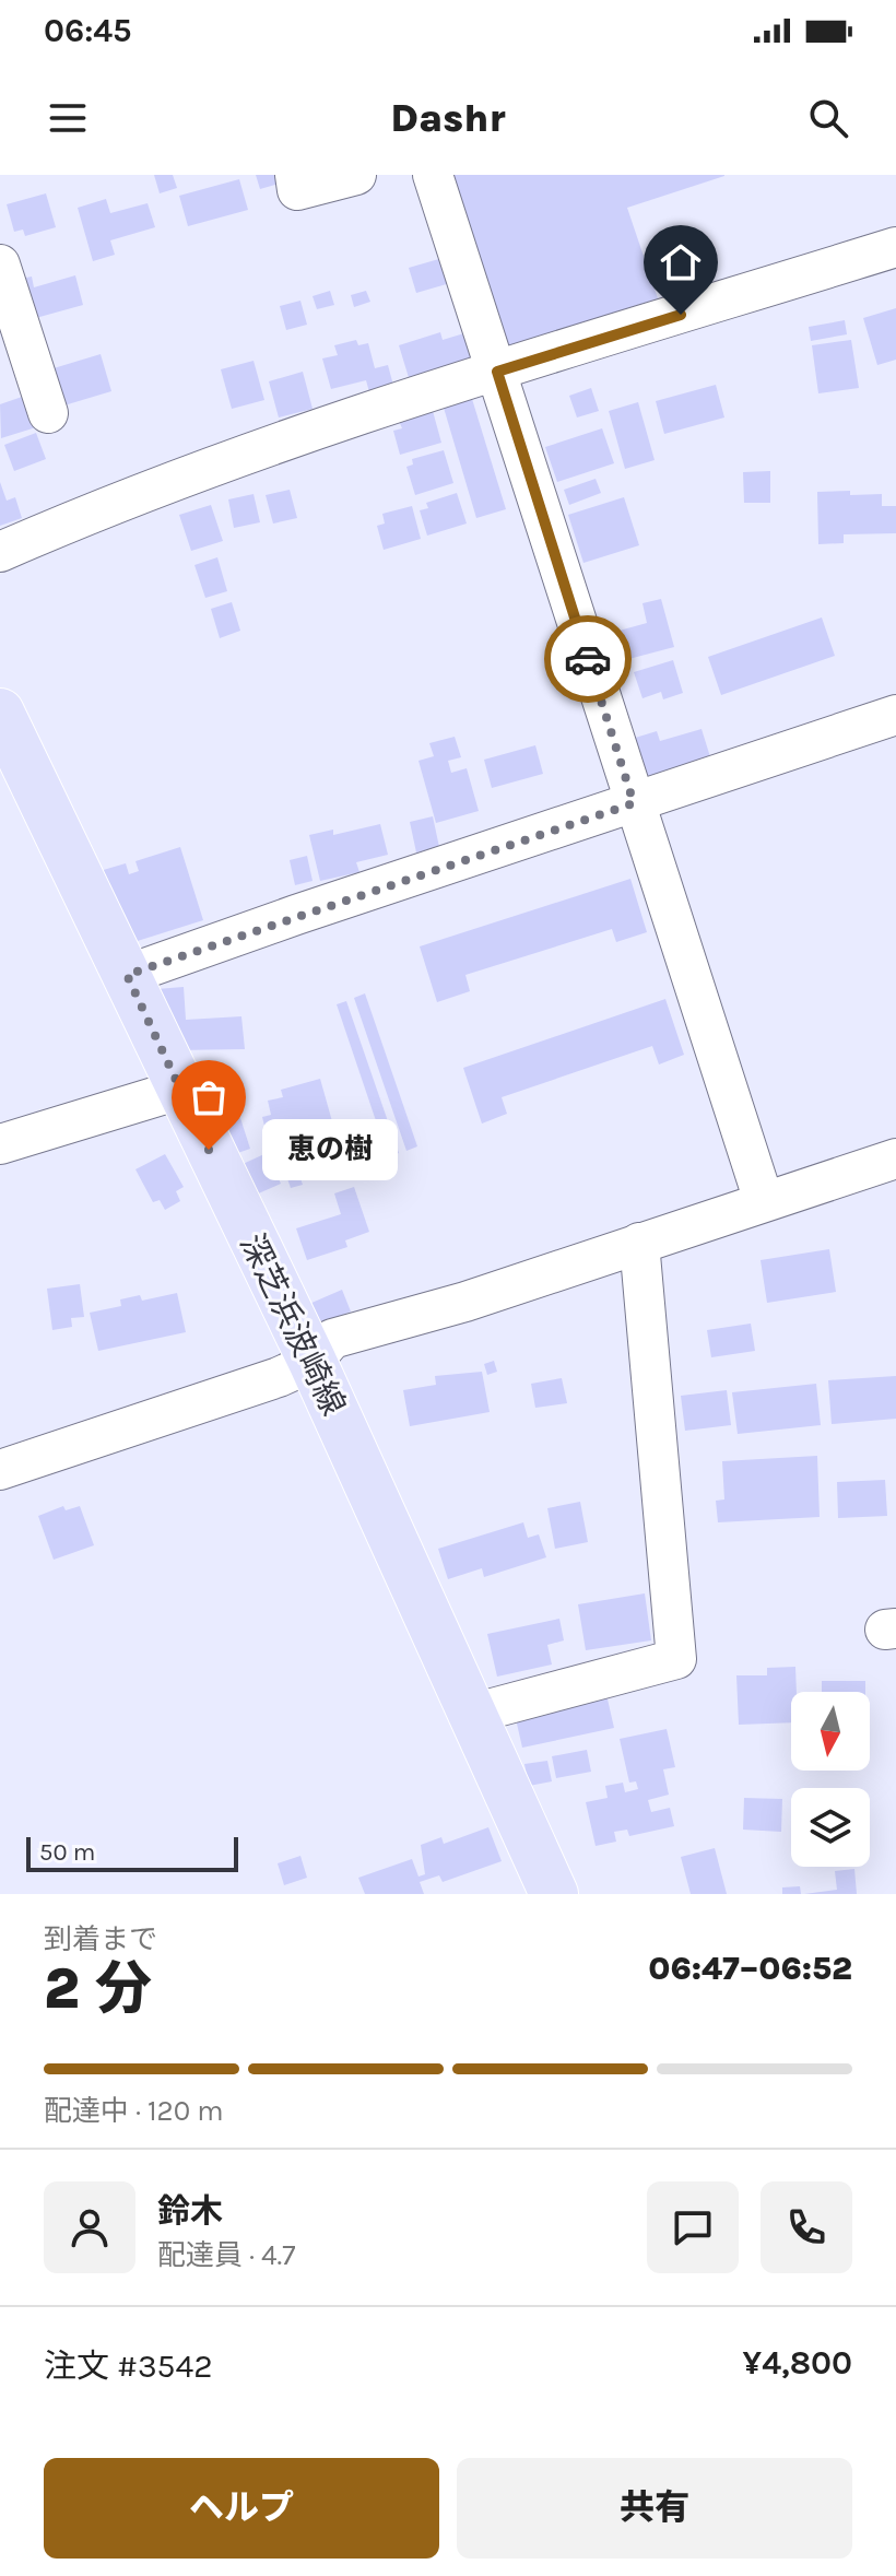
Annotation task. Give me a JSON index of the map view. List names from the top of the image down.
{
  "streets": {
    "main road": ["深芝浜波崎線"]
  },
  "places": ["恵の樹"],
  "scale_bar": "50 m",
  "north": "bottom",
  "page": {
    "status": "06:45",
    "header": "Dashr",
    "bubble": "恵の樹",
    "scale": "50 m",
    "heading": ["2 分", "到着まで", "06:47–06:52"],
    "panel": [
      "鈴木",
      "配達員 · 4.7",
      "注文 #3542",
      "¥4,800"
    ],
    "bar": "配達中 · 120 m",
    "buttons": ["ヘルプ", "共有"]
  }
}
